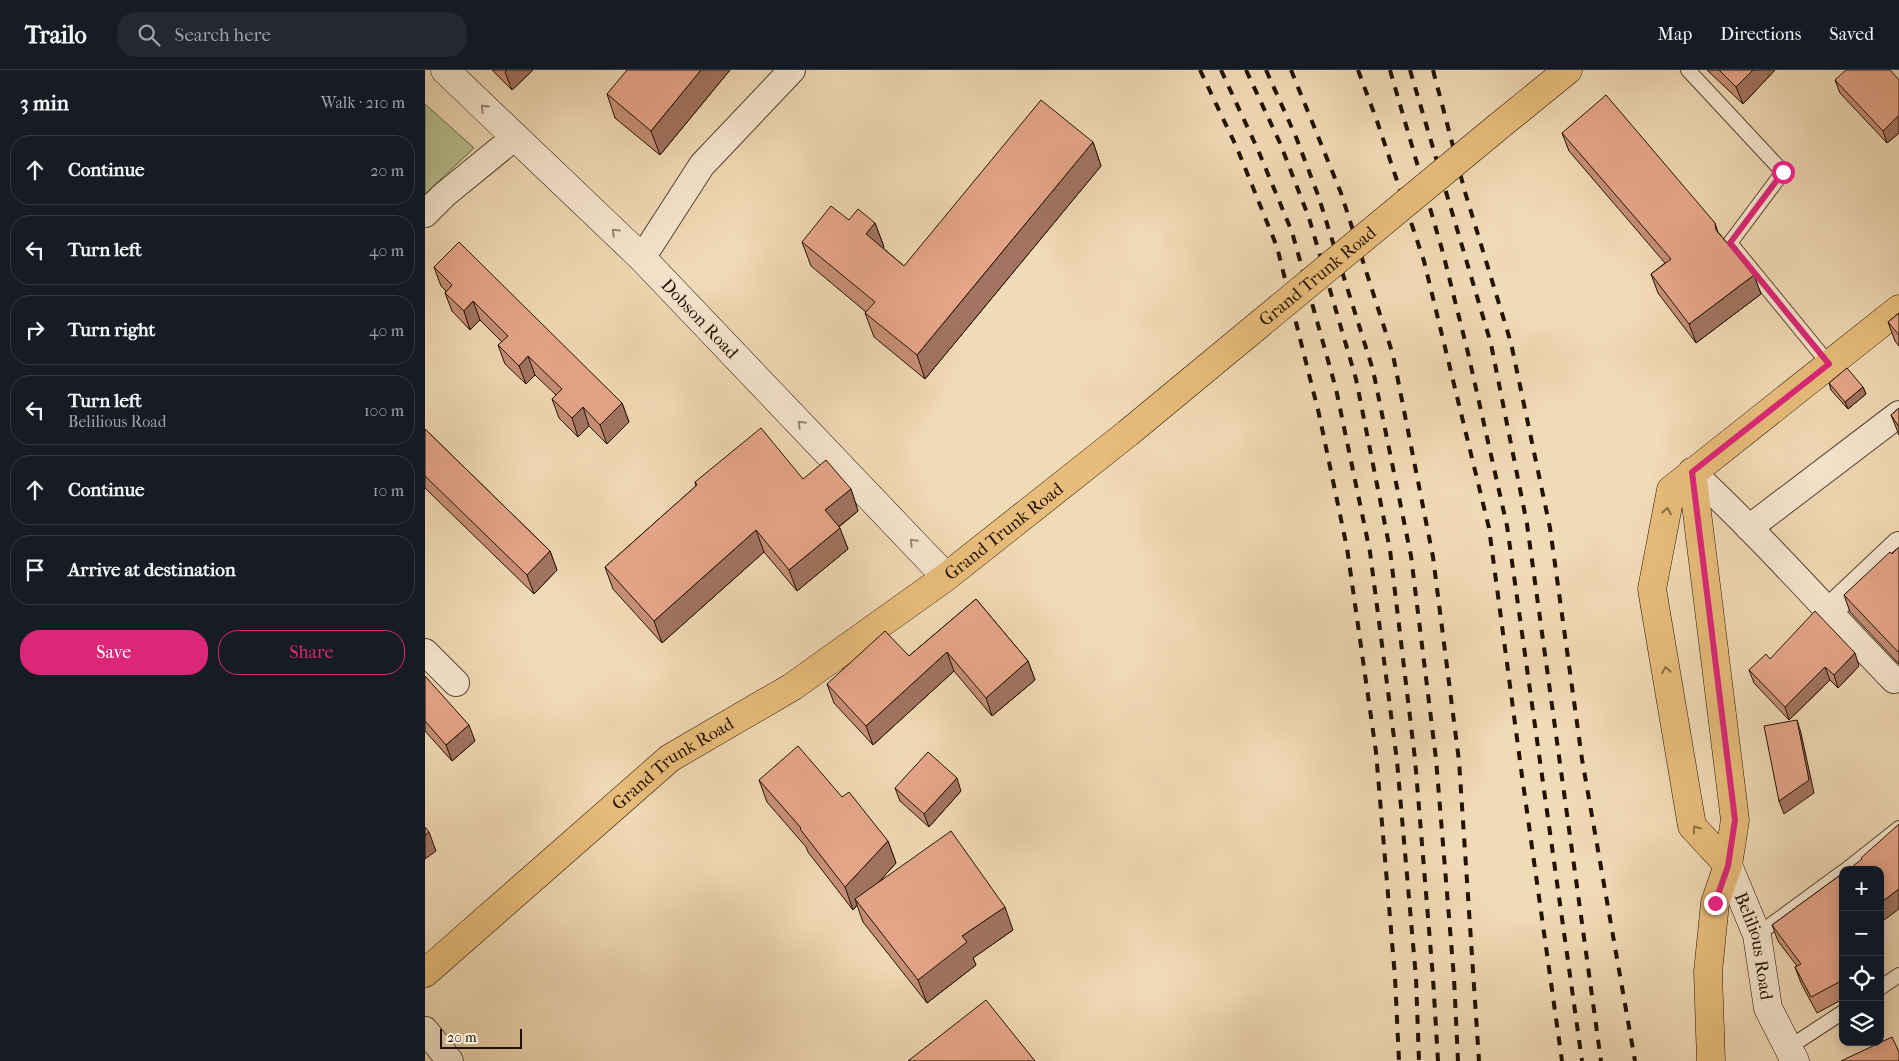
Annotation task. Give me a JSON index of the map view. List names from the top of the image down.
{
  "streets": {
    "main road": ["Grand Trunk Road", "Dobson Road", "Belilious Road"]
  },
  "crossings": [
    ["Grand Trunk Road", "Dobson Road"]
  ],
  "one_way": ["Dobson Road"],
  "scale_bar": "20 m",
  "page": {
    "header": "Trailo",
    "search": "Search here",
    "nav": ["Map", "Directions", "Saved"],
    "heading": ["3 min", "Walk · 210 m"],
    "list": [
      ["Continue", "20 m"],
      ["Turn left", "40 m"],
      ["Turn right", "40 m"],
      ["Turn left", "Belilious Road", "100 m"],
      ["Continue", "10 m"],
      "Arrive at destination"
    ],
    "buttons": ["Save", "Share"],
    "map_buttons": ["+", "−"],
    "scale": "20 m"
  }
}
